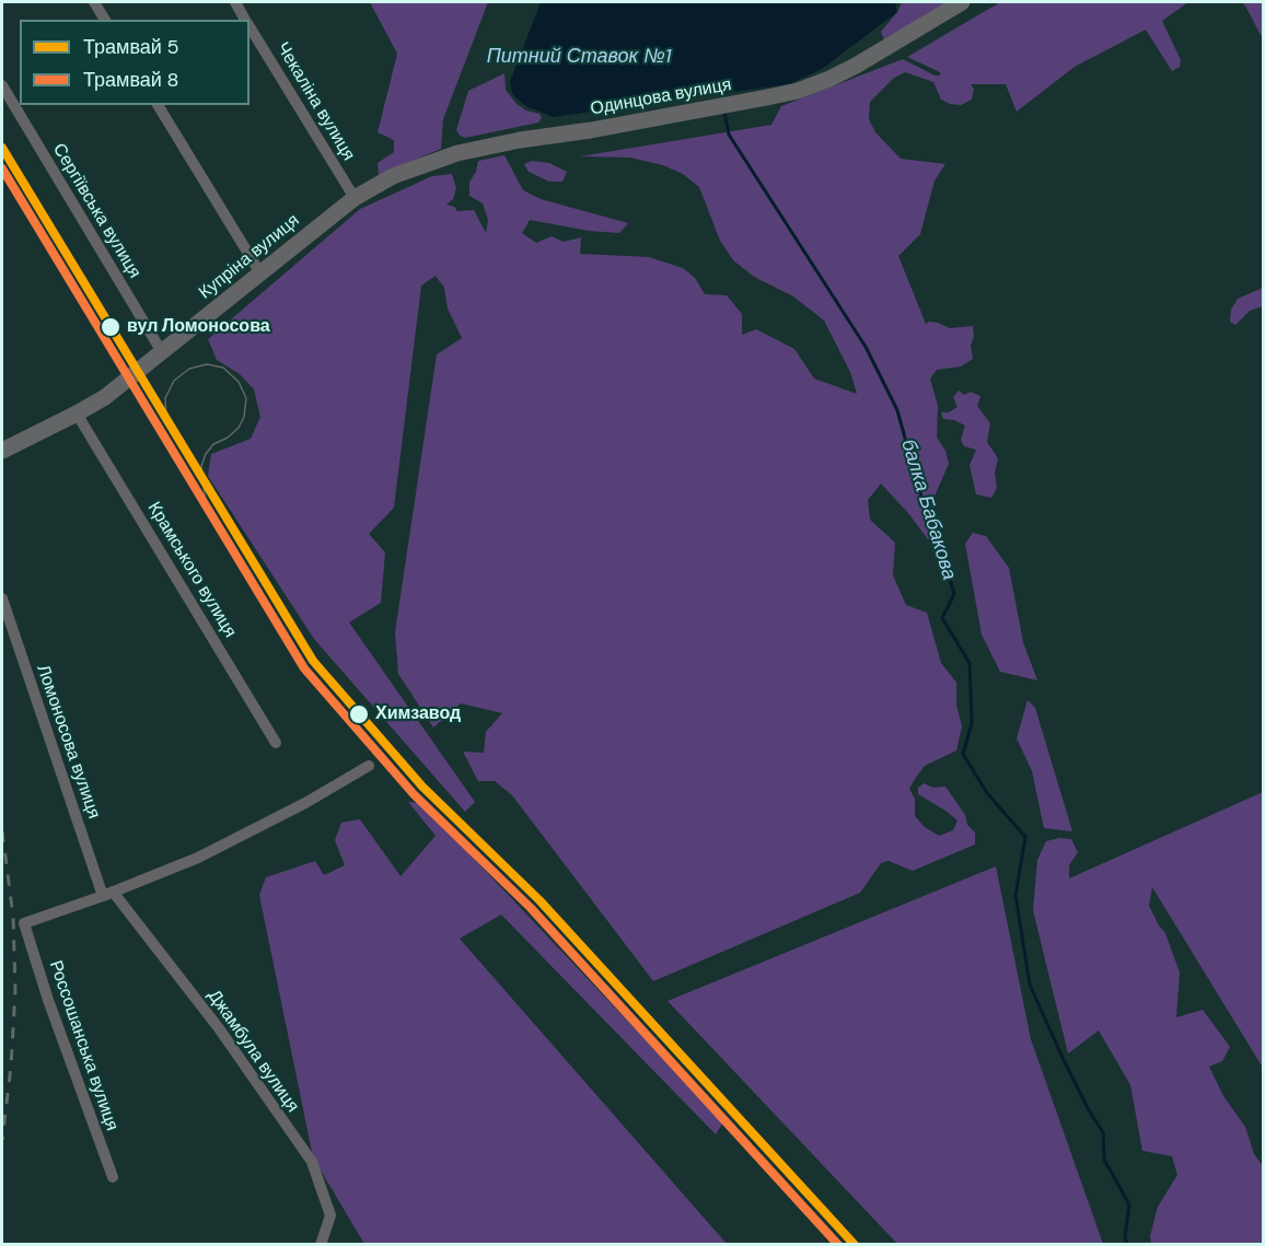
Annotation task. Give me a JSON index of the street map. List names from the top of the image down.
{
  "streets": {
    "main road": ["Одинцова вулиця", "Купріна вулиця"],
    "street": [
      "Чекаліна вулиця",
      "Сергіївська вулиця",
      "Крамського вулиця",
      "Ломоносова вулиця",
      "Россошанська вулиця",
      "Джамбула вулиця"
    ]
  },
  "crossings": [
    ["Одинцова вулиця", "Чекаліна вулиця"],
    ["Одинцова вулиця", "Купріна вулиця"],
    ["Чекаліна вулиця", "Купріна вулиця"],
    ["Сергіївська вулиця", "Купріна вулиця"],
    ["Купріна вулиця", "Крамського вулиця"],
    ["Ломоносова вулиця", "Россошанська вулиця"],
    ["Ломоносова вулиця", "Джамбула вулиця"],
    ["Россошанська вулиця", "Джамбула вулиця"]
  ],
  "water": ["Питний Ставок №1", "балка Бабакова"],
  "places": ["вул Ломоносова", "Химзавод"],
  "lines": ["tram line 5", "tram line 8"],
  "legend": ["Трамвай 5", "Трамвай 8"]
}
